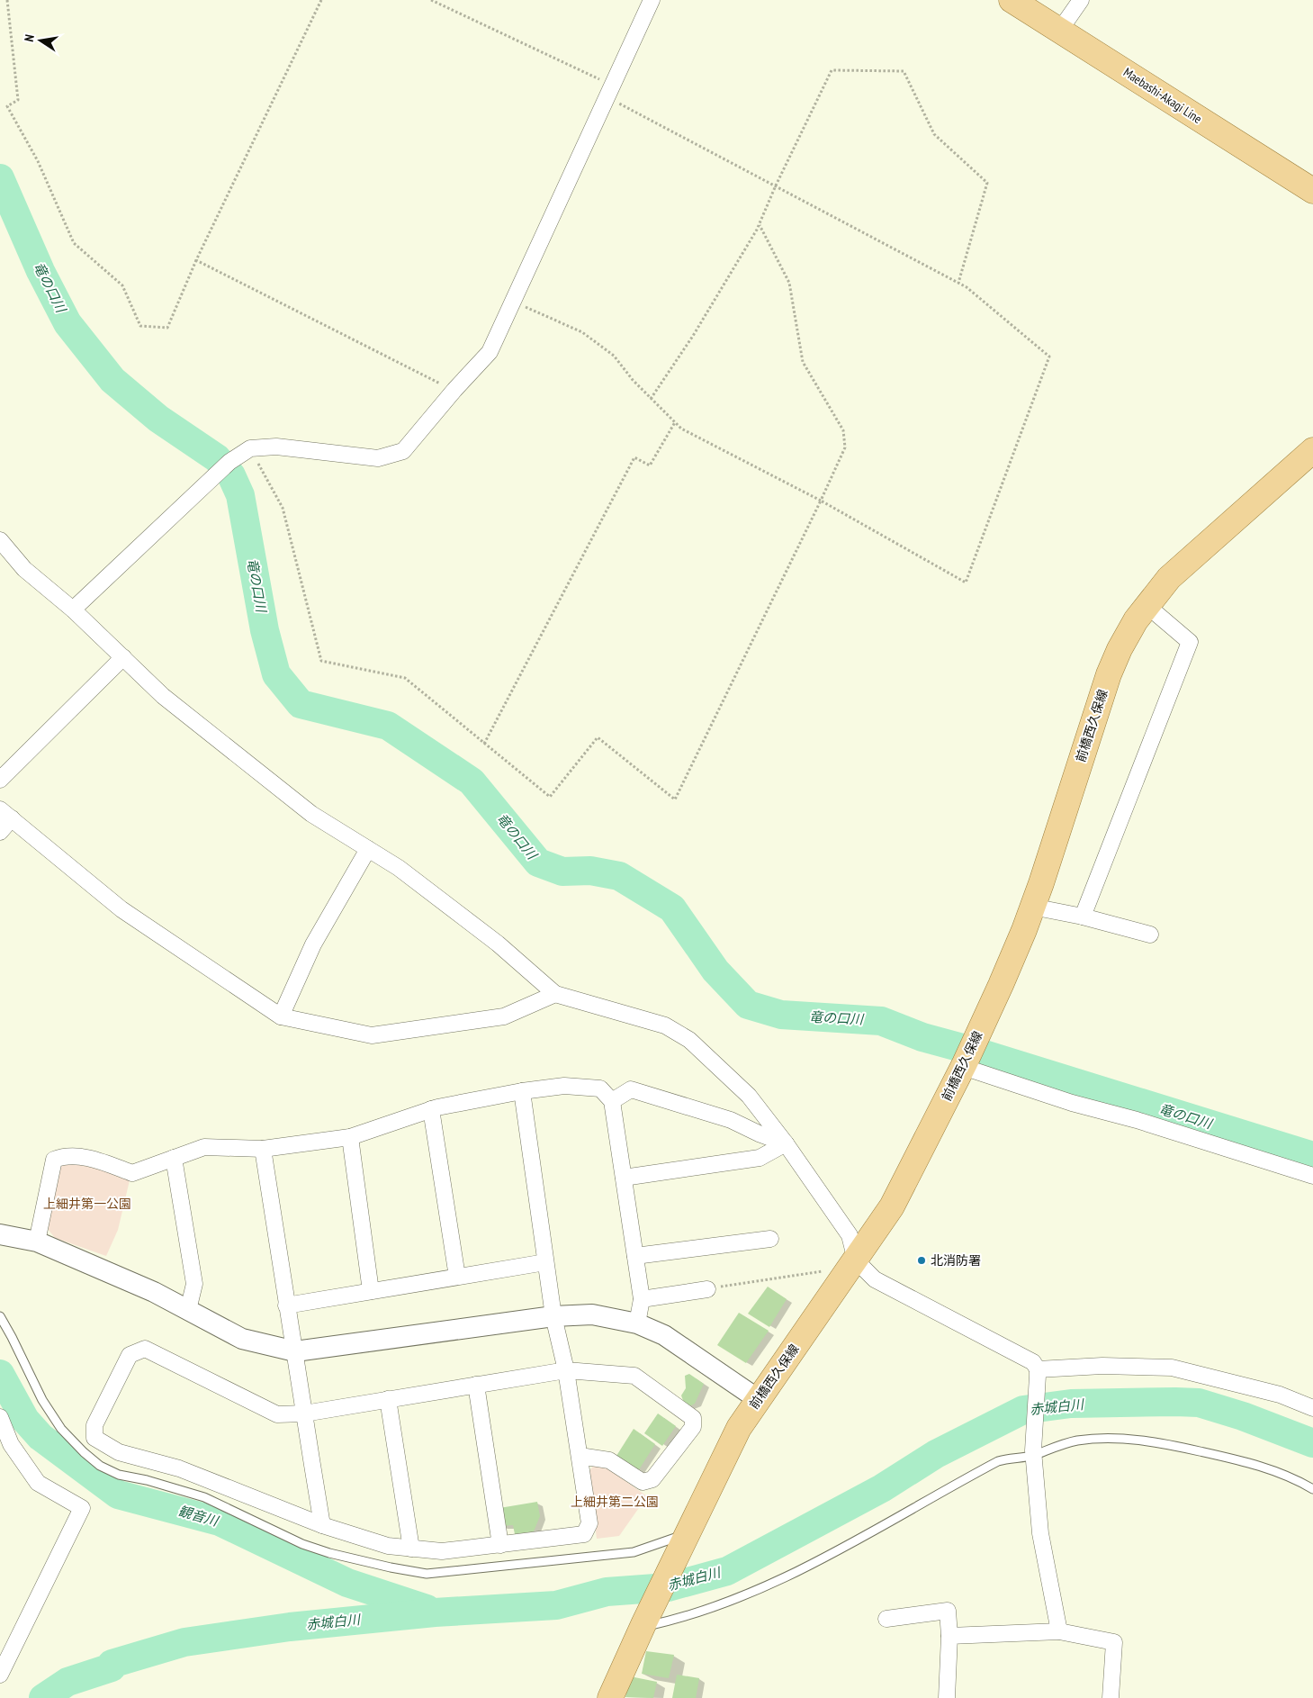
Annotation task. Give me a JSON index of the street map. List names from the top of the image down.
{
  "streets": {
    "main road": ["Maebashi-Akagi Line", "前橋西久保線"]
  },
  "water": ["竜の口川", "赤城白川", "観音川"],
  "parks": ["上細井第一公園", "上細井第二公園"],
  "places": ["北消防署"],
  "north": "left"
}
